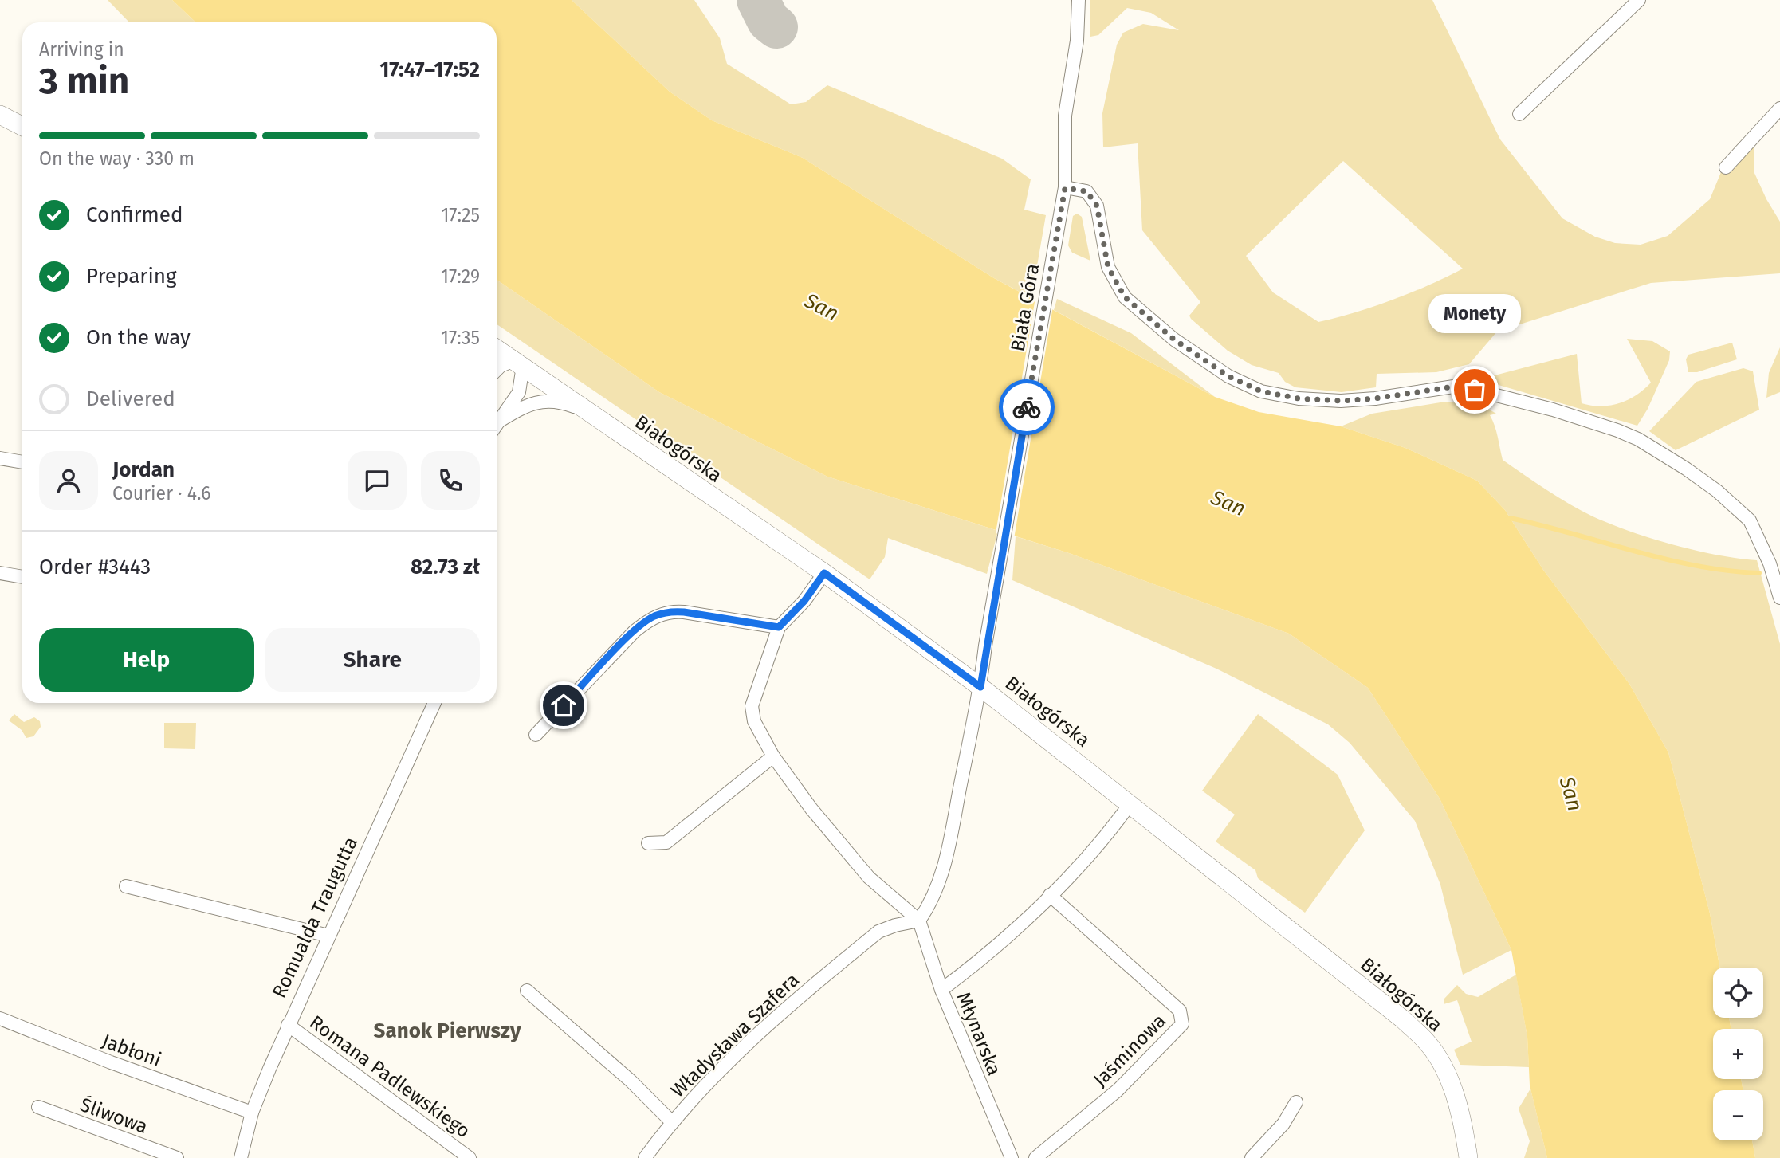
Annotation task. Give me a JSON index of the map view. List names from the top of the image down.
{
  "streets": {
    "street": [
      "Biała Góra",
      "Białogórska",
      "Romualda Traugutta",
      "Młynarska",
      "Władysława Szafera",
      "Jabłoni",
      "Jaśminowa",
      "Romana Padlewskiego",
      "Śliwowa"
    ]
  },
  "crossings": [
    ["Biała Góra", "Białogórska"],
    ["Romualda Traugutta", "Jabłoni"],
    ["Romualda Traugutta", "Romana Padlewskiego"],
    ["Młynarska", "Władysława Szafera"]
  ],
  "districts": ["Sanok Pierwszy"],
  "water": ["San"],
  "places": ["Monety"],
  "page": {
    "heading": ["3 min", "Arriving in", "17:47–17:52"],
    "panel": [
      "Jordan",
      "Courier · 4.6",
      "Order #3443",
      "82.73 zł"
    ],
    "bar": "On the way · 330 m",
    "list": [
      ["Confirmed", "17:25"],
      ["Preparing", "17:29"],
      ["On the way", "17:35"],
      "Delivered"
    ],
    "bubble": "Monety",
    "buttons": ["Help", "Share"],
    "map_buttons": ["+", "−"]
  }
}
